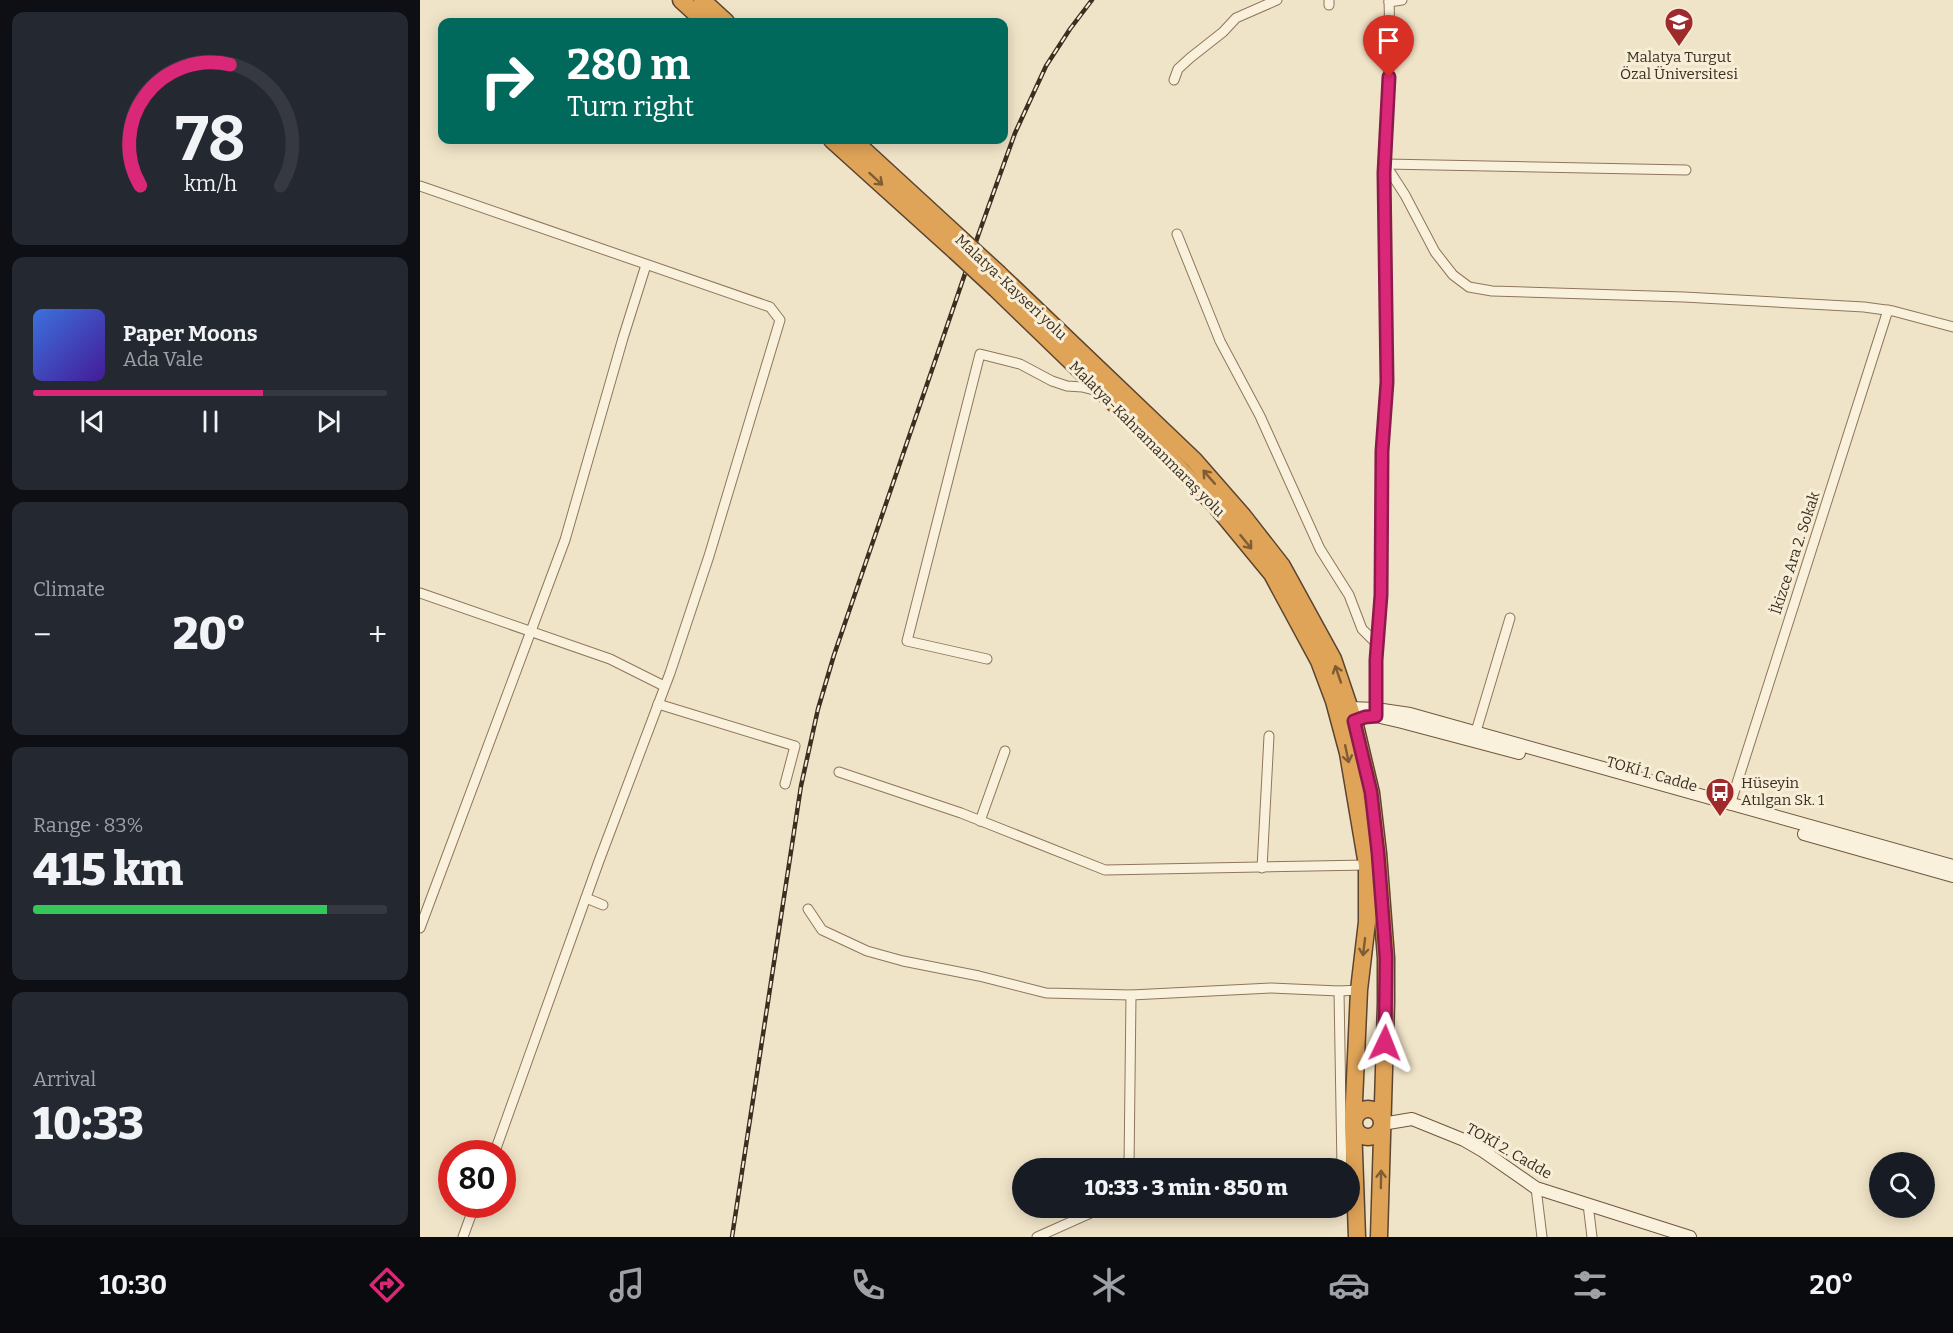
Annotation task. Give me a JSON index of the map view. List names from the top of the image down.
{
  "streets": {
    "highway": ["Malatya-Kayseri yolu", "Malatya-Kahramanmaraş yolu"],
    "main road": ["TOKİ 1. Cadde", "TOKİ 2. Cadde"],
    "street": ["İkizce Ara 2. Sokak"]
  },
  "crossings": [
    ["Malatya-Kayseri yolu", "Malatya-Kahramanmaraş yolu"],
    ["Malatya-Kayseri yolu", "TOKİ 2. Cadde"],
    ["İkizce Ara 2. Sokak", "TOKİ 1. Cadde"]
  ],
  "one_way": ["Malatya-Kayseri yolu", "Malatya-Kahramanmaraş yolu"],
  "places": {
    "school or university": ["Malatya Turgut Özal Üniversitesi"],
    "bus stop": ["Hüseyin Atılgan Sk. 1"]
  },
  "page": {
    "turn": ["280 m", "Turn right"],
    "song": ["Paper Moons", "Ada Vale"],
    "tile": [
      "Climate",
      ["Range · 83%", "415 km"],
      ["Arrival", "10:33"]
    ],
    "heat": ["−", "20°", "+"],
    "limit": "80",
    "trip": "10:33 · 3 min · 850 m",
    "tabs": ["10:30", "20°"],
    "gauge": ["78", "km/h"]
  }
}
